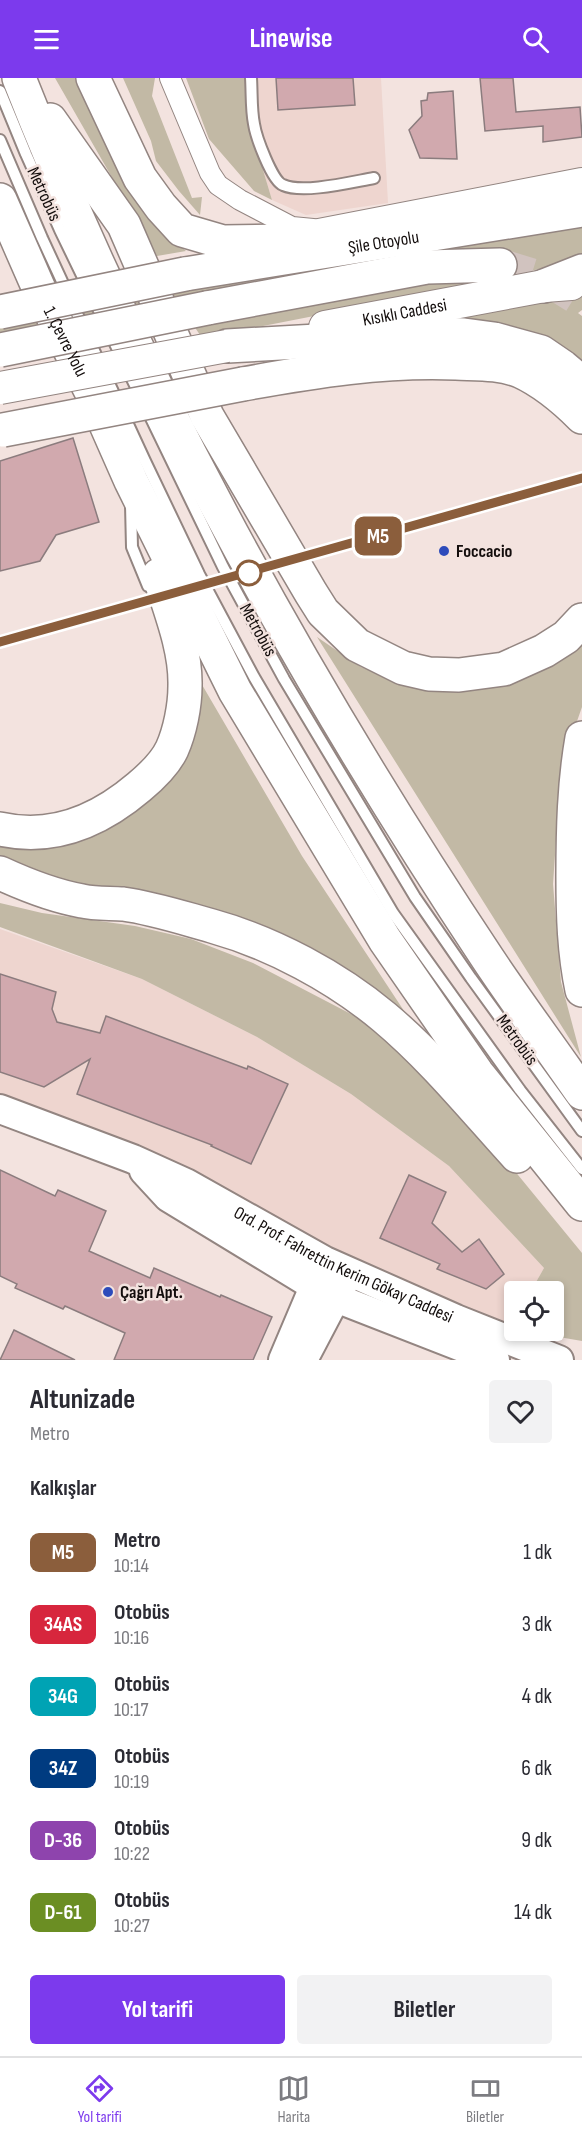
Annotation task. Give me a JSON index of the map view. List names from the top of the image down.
{
  "streets": {
    "highway": ["Şile Otoyolu", "1. Çevre Yolu"],
    "main road": ["Kısıklı Caddesi"],
    "street": ["Ord. Prof. Fahrettin Kerim Gökay Caddesi"],
    "lane": ["Metrobüs"]
  },
  "places": ["Foccacio", "Çağrı Apt."],
  "lines": ["metro line M5"],
  "page": {
    "header": "Linewise",
    "on_map": "M5",
    "heading": [
      ["Altunizade", "Metro"],
      "Kalkışlar"
    ],
    "list": [
      {
        "mark": "M5",
        "name": "Metro",
        "note": "10:14",
        "value": "1 dk"
      },
      {
        "mark": "34AS",
        "name": "Otobüs",
        "note": "10:16",
        "value": "3 dk"
      },
      {
        "mark": "34G",
        "name": "Otobüs",
        "note": "10:17",
        "value": "4 dk"
      },
      {
        "mark": "34Z",
        "name": "Otobüs",
        "note": "10:19",
        "value": "6 dk"
      },
      {
        "mark": "D-36",
        "name": "Otobüs",
        "note": "10:22",
        "value": "9 dk"
      },
      {
        "mark": "D-61",
        "name": "Otobüs",
        "note": "10:27",
        "value": "14 dk"
      }
    ],
    "buttons": ["Yol tarifi", "Biletler"],
    "tabs": ["Yol tarifi", "Harita", "Biletler"]
  }
}
